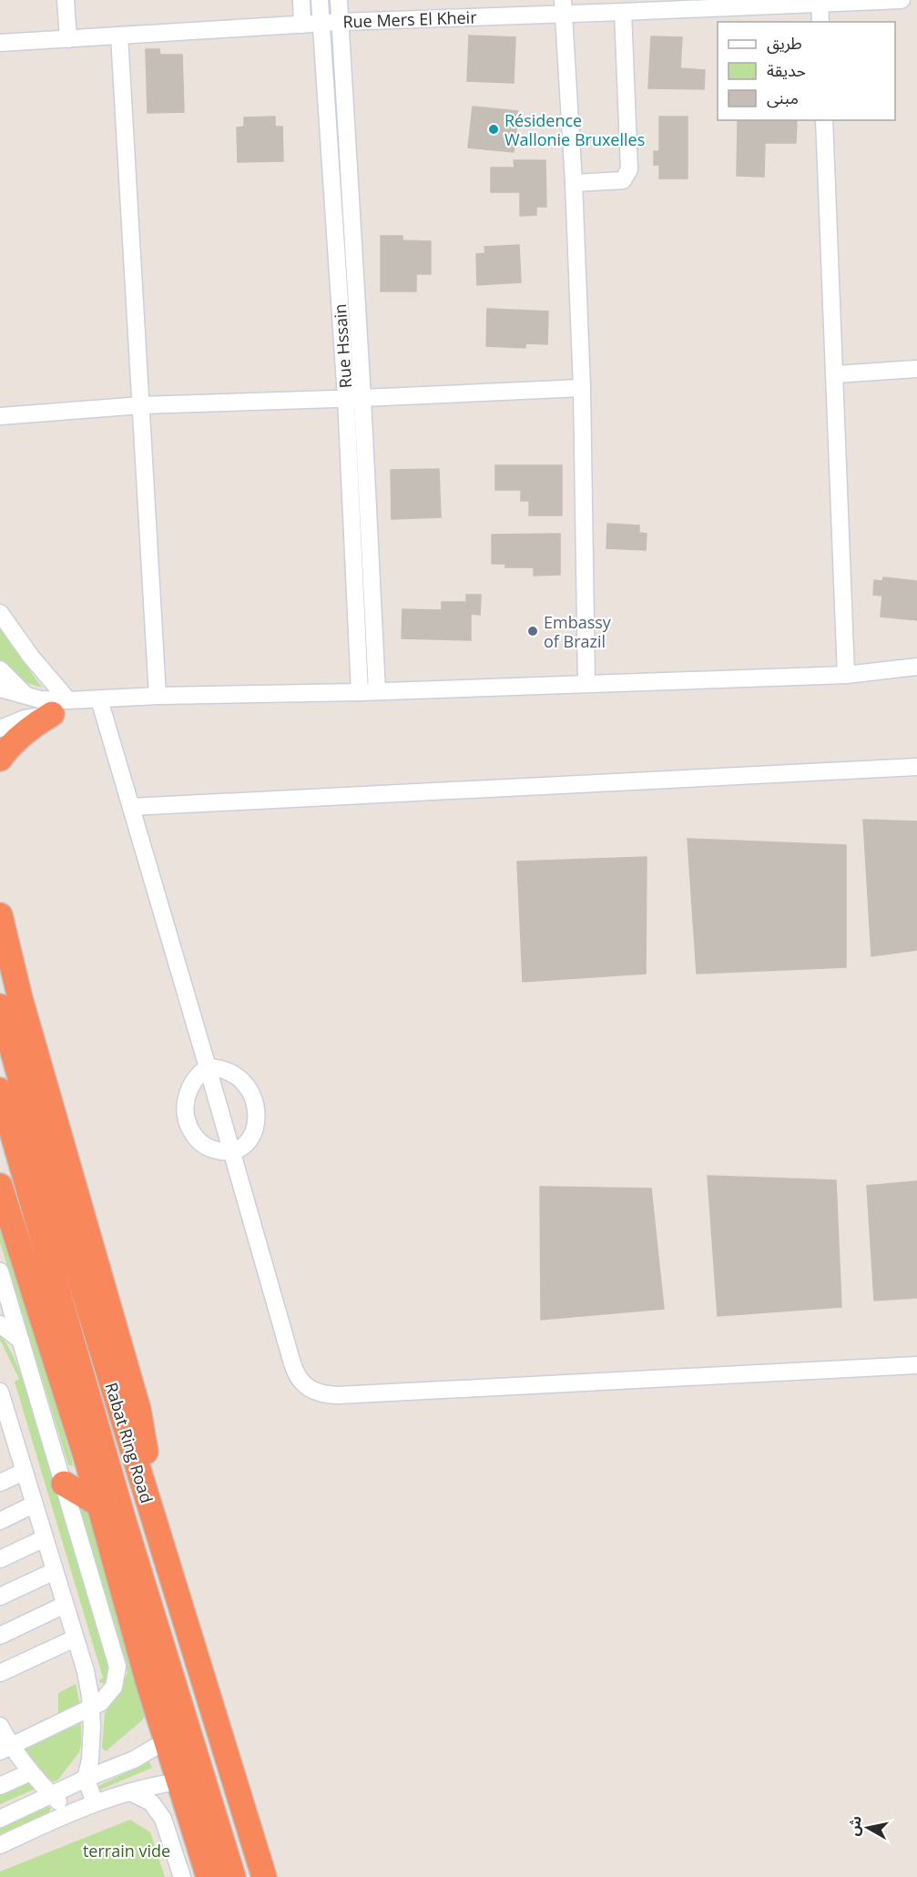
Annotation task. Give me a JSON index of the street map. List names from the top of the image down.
{
  "streets": {
    "highway": ["Rabat Ring Road"],
    "street": ["Rue Mers El Kheir", "Rue Hssain"]
  },
  "crossings": [
    ["Rue Mers El Kheir", "Rue Hssain"]
  ],
  "parks": ["terrain vide"],
  "places": ["Résidence Wallonie Bruxelles", "Embassy of Brazil"],
  "legend": ["طريق", "حديقة", "مبنى"],
  "north": "left"
}
